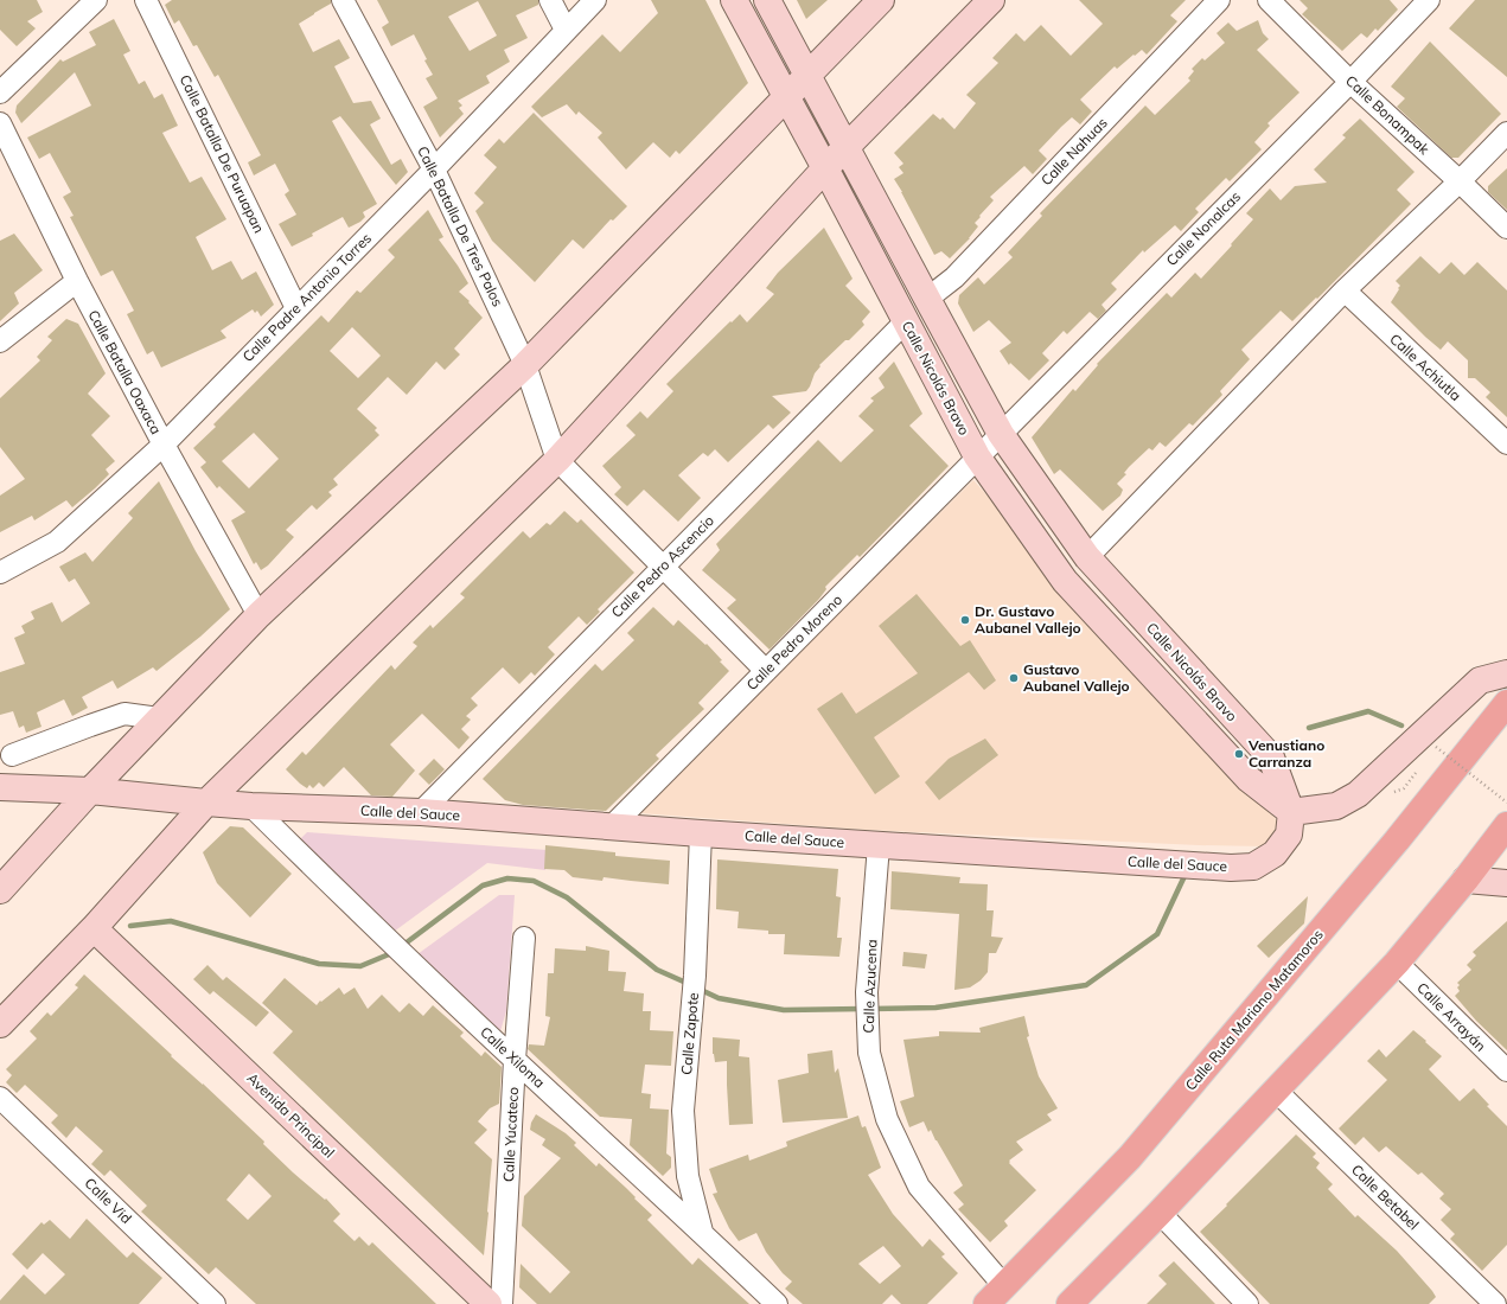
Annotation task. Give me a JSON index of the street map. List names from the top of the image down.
{
  "streets": {
    "main road": [
      "Calle Nicolás Bravo",
      "Calle del Sauce",
      "Calle Ruta Mariano Matamoros",
      "Avenida Principal"
    ],
    "street": [
      "Calle Bonampak",
      "Calle Nahuas",
      "Calle Batalla De Puruapan",
      "Calle Batalla De Tres Palos",
      "Calle Nonalcas",
      "Calle Padre Antonio Torres",
      "Calle Achiutla",
      "Calle Batalla Oaxaca",
      "Calle Pedro Ascencio",
      "Calle Pedro Moreno",
      "Calle Azucena",
      "Calle Arrayán",
      "Calle Zapote",
      "Calle Xiloma",
      "Calle Yucateco",
      "Calle Betabel",
      "Calle Vid"
    ]
  },
  "crossings": [
    ["Calle Bonampak", "Calle Nonalcas"],
    ["Calle Nahuas", "Calle Nicolás Bravo"],
    ["Calle Batalla De Puruapan", "Calle Padre Antonio Torres"],
    ["Calle Batalla De Tres Palos", "Calle Padre Antonio Torres"],
    ["Calle Nonalcas", "Calle Nicolás Bravo"],
    ["Calle Nonalcas", "Calle Pedro Moreno"],
    ["Calle Padre Antonio Torres", "Calle Batalla Oaxaca"],
    ["Calle Nicolás Bravo", "Calle Pedro Ascencio"],
    ["Calle Nicolás Bravo", "Calle Pedro Moreno"],
    ["Calle Nicolás Bravo", "Calle del Sauce"],
    ["Calle Pedro Ascencio", "Calle del Sauce"],
    ["Calle Pedro Moreno", "Calle del Sauce"],
    ["Calle del Sauce", "Calle Azucena"],
    ["Calle del Sauce", "Calle Zapote"],
    ["Calle del Sauce", "Calle Xiloma"],
    ["Calle Azucena", "Calle Ruta Mariano Matamoros"],
    ["Calle Zapote", "Calle Xiloma"],
    ["Calle Xiloma", "Calle Yucateco"]
  ],
  "places": ["Dr. Gustavo Aubanel Vallejo", "Gustavo Aubanel Vallejo", "Venustiano Carranza"]
}
